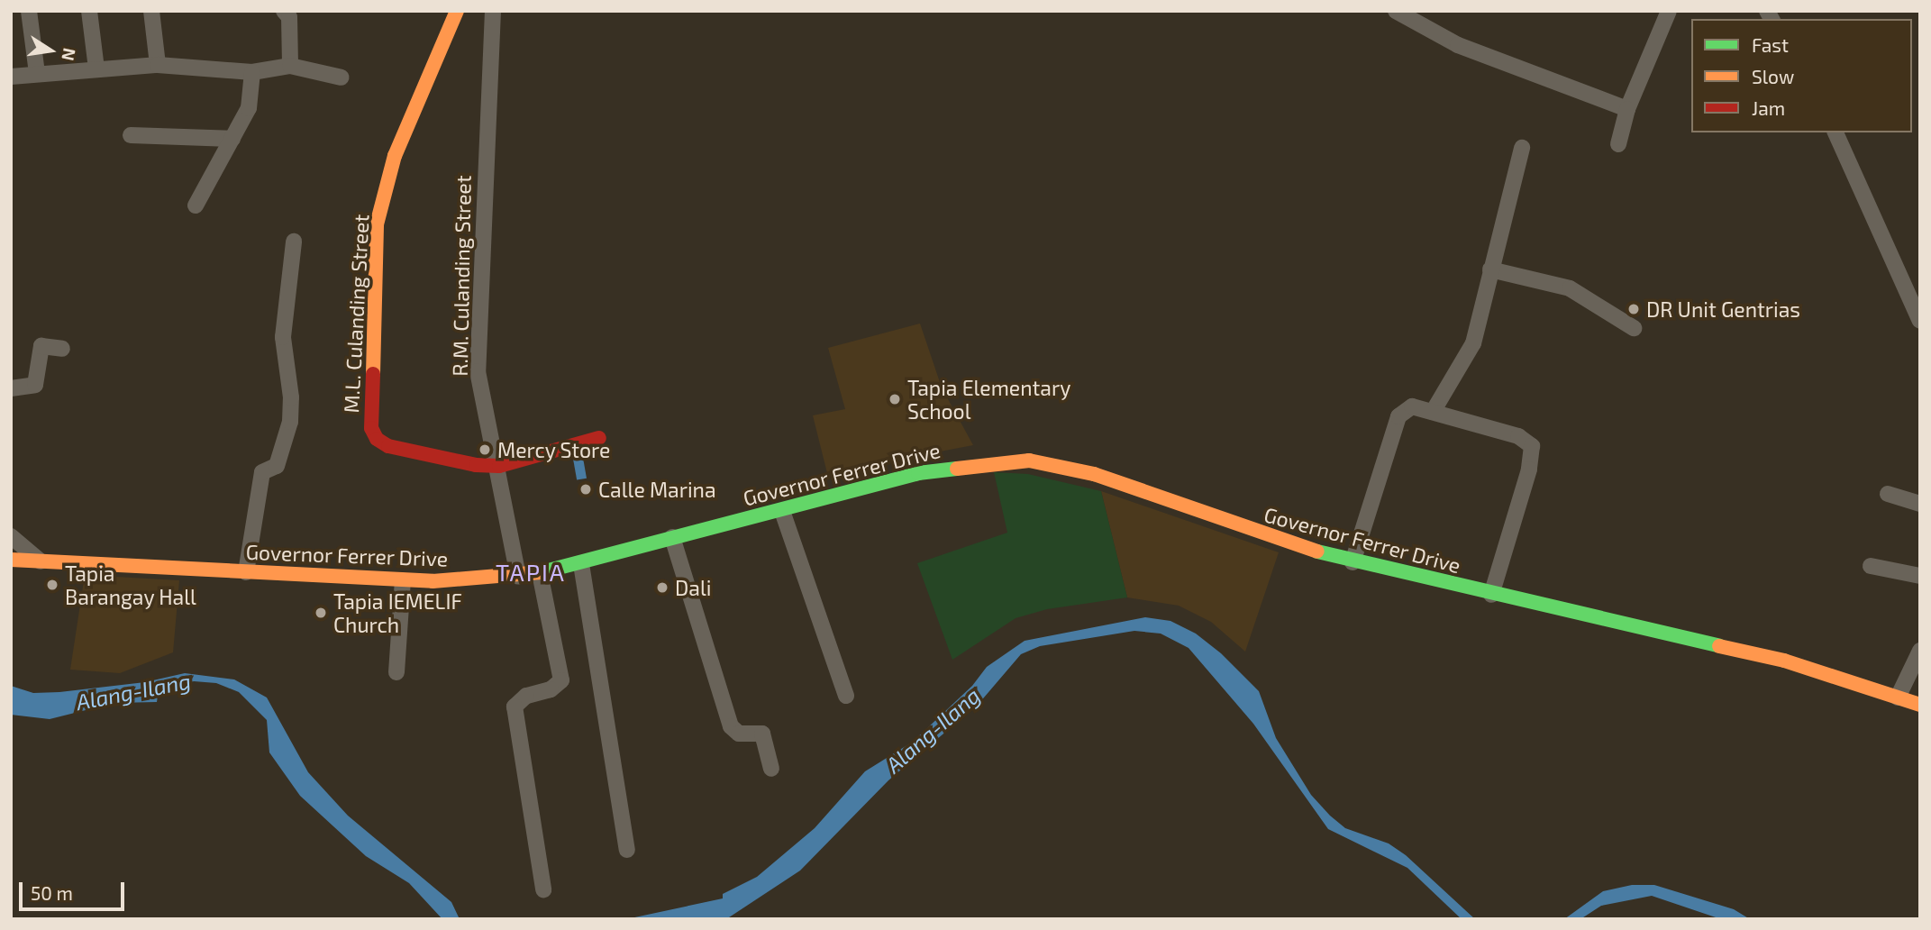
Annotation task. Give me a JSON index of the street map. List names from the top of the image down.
{
  "streets": {
    "main road": ["M.L. Culanding Street", "Governor Ferrer Drive"],
    "street": ["R.M. Culanding Street"]
  },
  "crossings": [
    ["R.M. Culanding Street", "M.L. Culanding Street"],
    ["R.M. Culanding Street", "Governor Ferrer Drive"]
  ],
  "districts": ["TAPIA"],
  "water": ["Alang-Ilang"],
  "places": [
    "DR Unit Gentrias",
    "Tapia Elementary School",
    "Mercy Store",
    "Calle Marina",
    "Tapia Barangay Hall",
    "Dali",
    "Tapia IEMELIF Church"
  ],
  "legend": ["Fast", "Slow", "Jam"],
  "scale_bar": "50 m",
  "north": "right"
}
